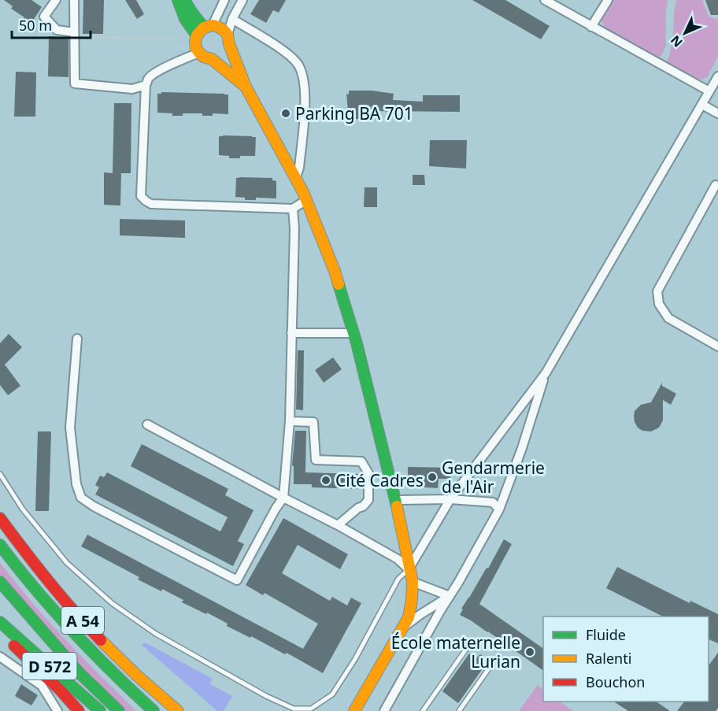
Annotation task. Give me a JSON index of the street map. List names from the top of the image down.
{
  "streets": {
    "main road": ["A 54", "D 572"]
  },
  "places": [
    "Parking BA 701",
    "Gendarmerie de l'Air",
    "Cité Cadres",
    "École maternelle Lurian"
  ],
  "legend": ["Fluide", "Ralenti", "Bouchon"],
  "scale_bar": "50 m",
  "north": "bottom left"
}
